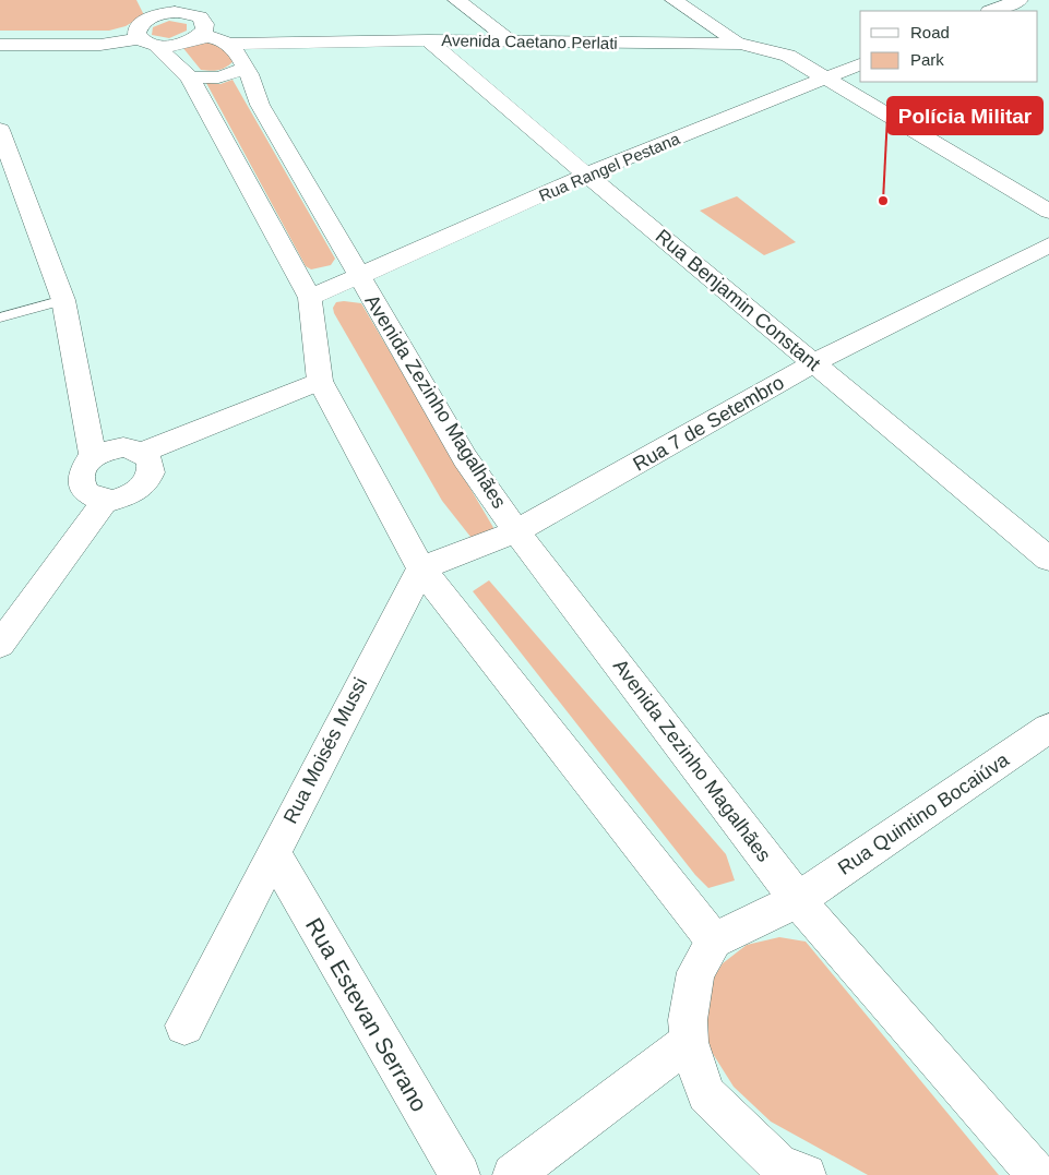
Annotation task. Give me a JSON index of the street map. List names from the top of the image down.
{
  "streets": {
    "street": [
      "Avenida Caetano Perlati",
      "Rua Rangel Pestana",
      "Rua Benjamin Constant",
      "Avenida Zezinho Magalhães",
      "Rua 7 de Setembro",
      "Rua Moisés Mussi",
      "Rua Quintino Bocaiúva",
      "Rua Estevan Serrano"
    ]
  },
  "crossings": [
    ["Avenida Caetano Perlati", "Rua Rangel Pestana"],
    ["Avenida Caetano Perlati", "Rua Benjamin Constant"],
    ["Avenida Caetano Perlati", "Avenida Zezinho Magalhães"],
    ["Rua Rangel Pestana", "Rua Benjamin Constant"],
    ["Rua Rangel Pestana", "Avenida Zezinho Magalhães"],
    ["Rua Benjamin Constant", "Rua 7 de Setembro"],
    ["Avenida Zezinho Magalhães", "Rua 7 de Setembro"],
    ["Avenida Zezinho Magalhães", "Rua Quintino Bocaiúva"],
    ["Rua Moisés Mussi", "Rua Estevan Serrano"]
  ],
  "places": ["Polícia Militar"],
  "legend": ["Road", "Park"]
}
